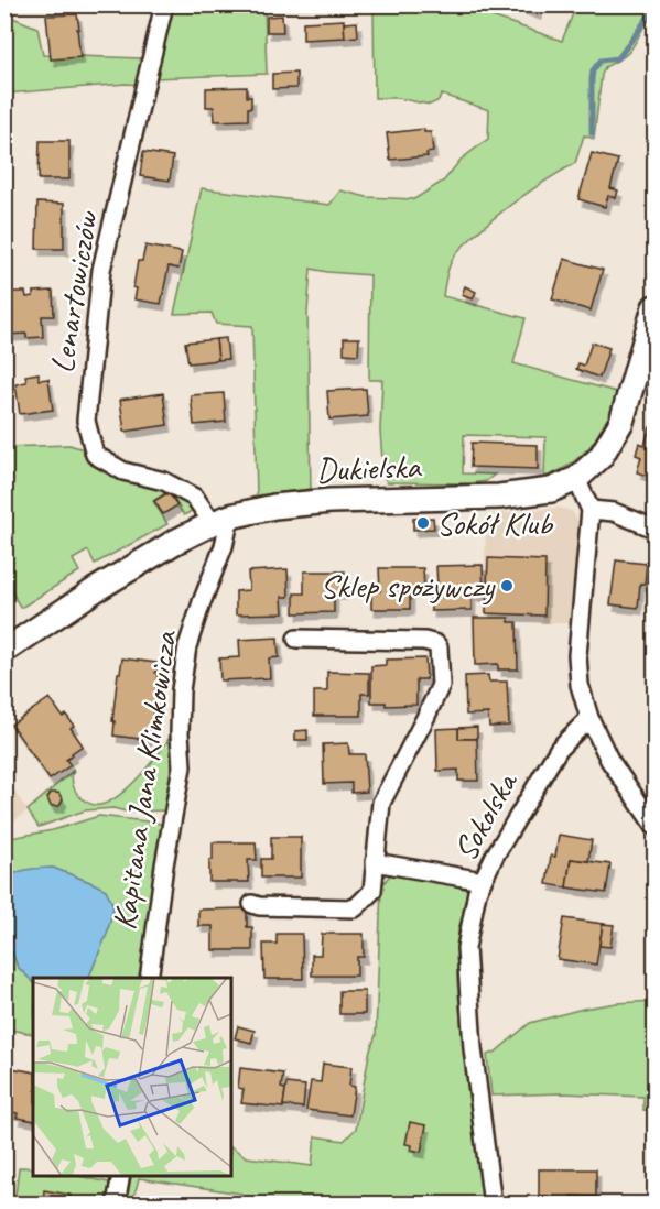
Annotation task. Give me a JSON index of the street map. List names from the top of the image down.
{
  "streets": {
    "main road": ["Dukielska"],
    "street": ["Lenartowiczów", "Kapitana Jana Klimkowicza", "Sokolska"]
  },
  "crossings": [
    ["Lenartowiczów", "Dukielska"],
    ["Lenartowiczów", "Kapitana Jana Klimkowicza"],
    ["Dukielska", "Kapitana Jana Klimkowicza"]
  ],
  "places": ["Sokół Klub", "Sklep spożywczy"]
}
